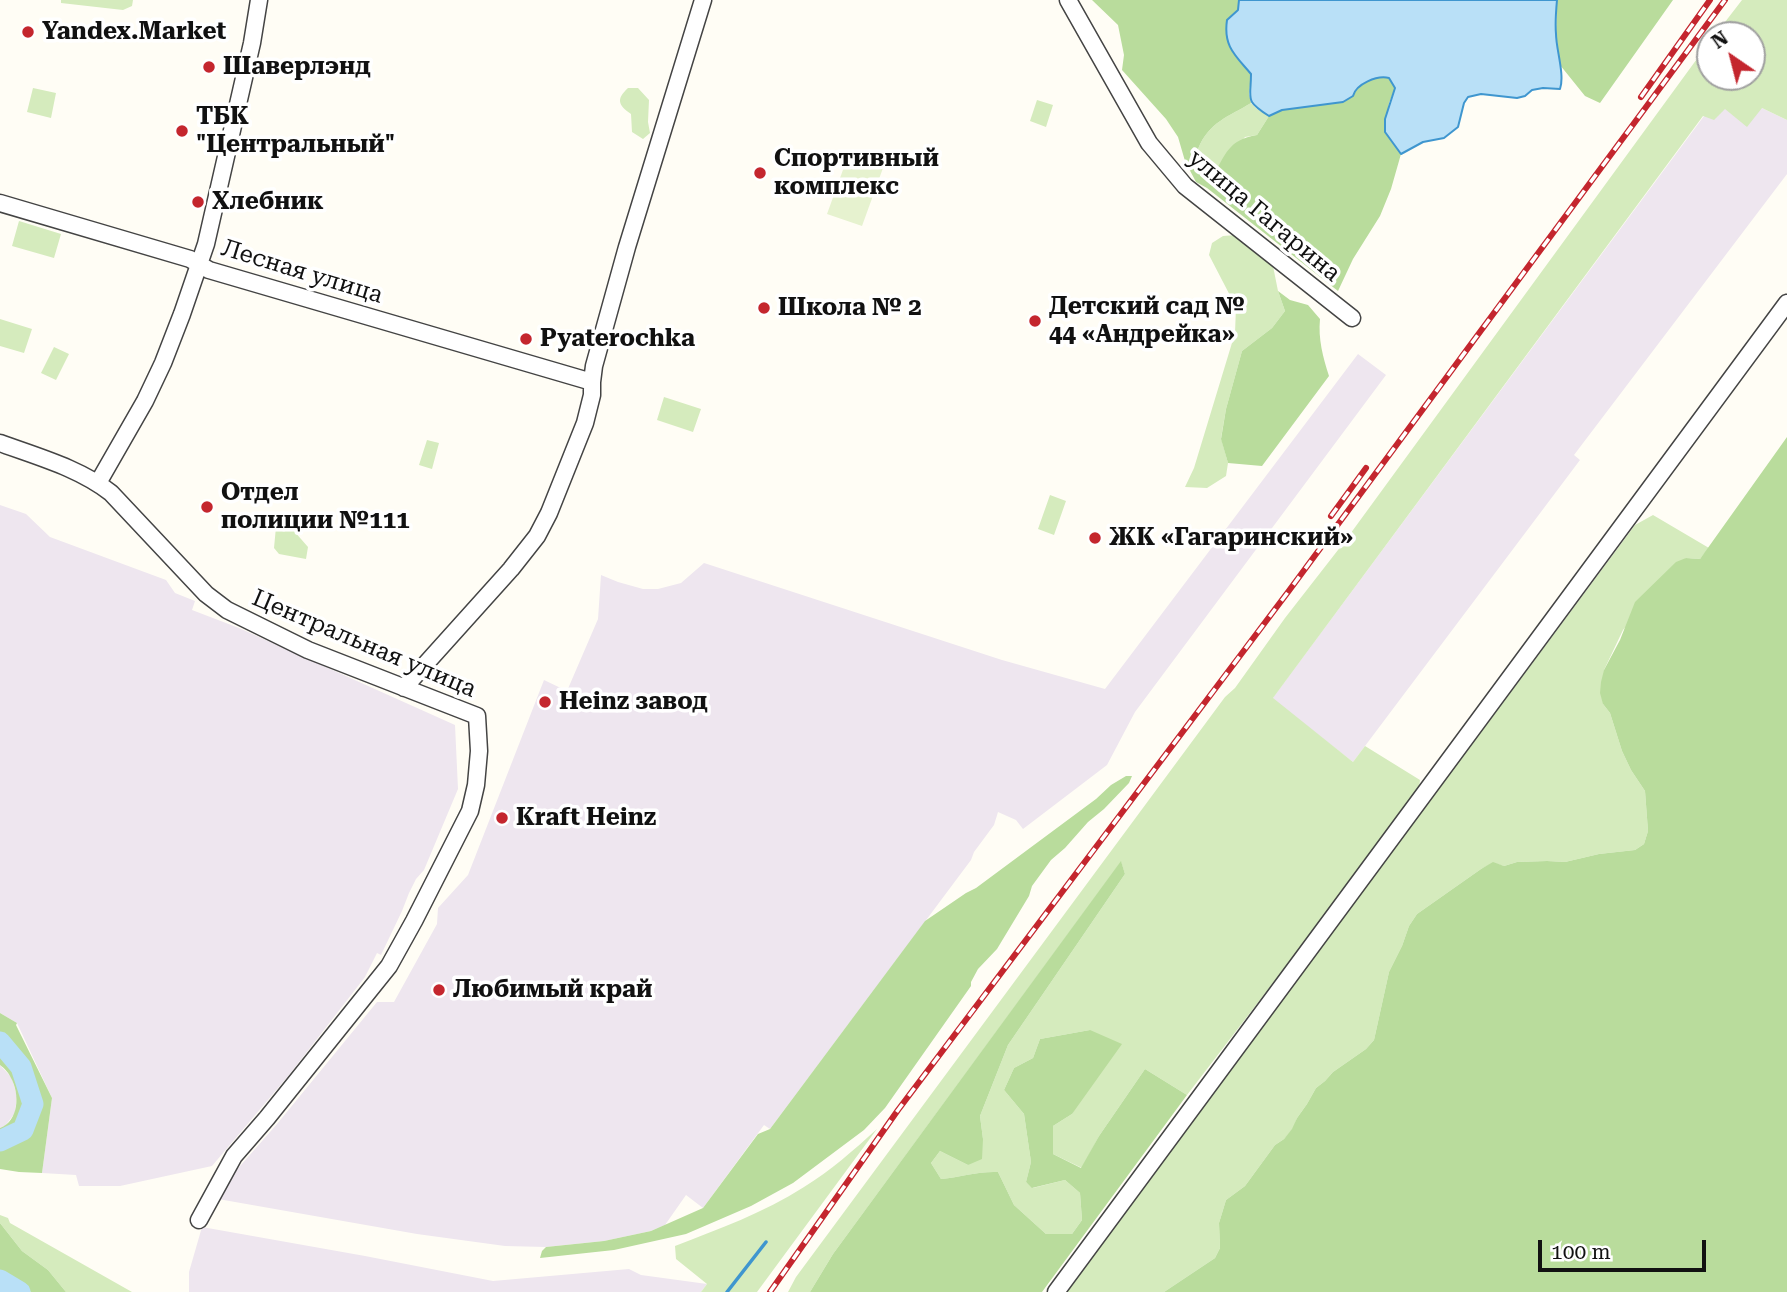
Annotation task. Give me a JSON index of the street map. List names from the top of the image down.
{
  "streets": {
    "street": ["улица Гагарина", "Лесная улица", "Центральная улица"]
  },
  "places": [
    "Yandex.Market",
    "Шаверлэнд",
    "ТБК \"Центральный\"",
    "Спортивный комплекс",
    "Хлебник",
    "Школа № 2",
    "Детский сад № 44 «Андрейка»",
    "Pyaterochka",
    "Отдел полиции №111",
    "ЖК «Гагаринский»",
    "Heinz завод",
    "Kraft Heinz",
    "Любимый край"
  ],
  "scale_bar": "100 m",
  "north": "top left"
}
